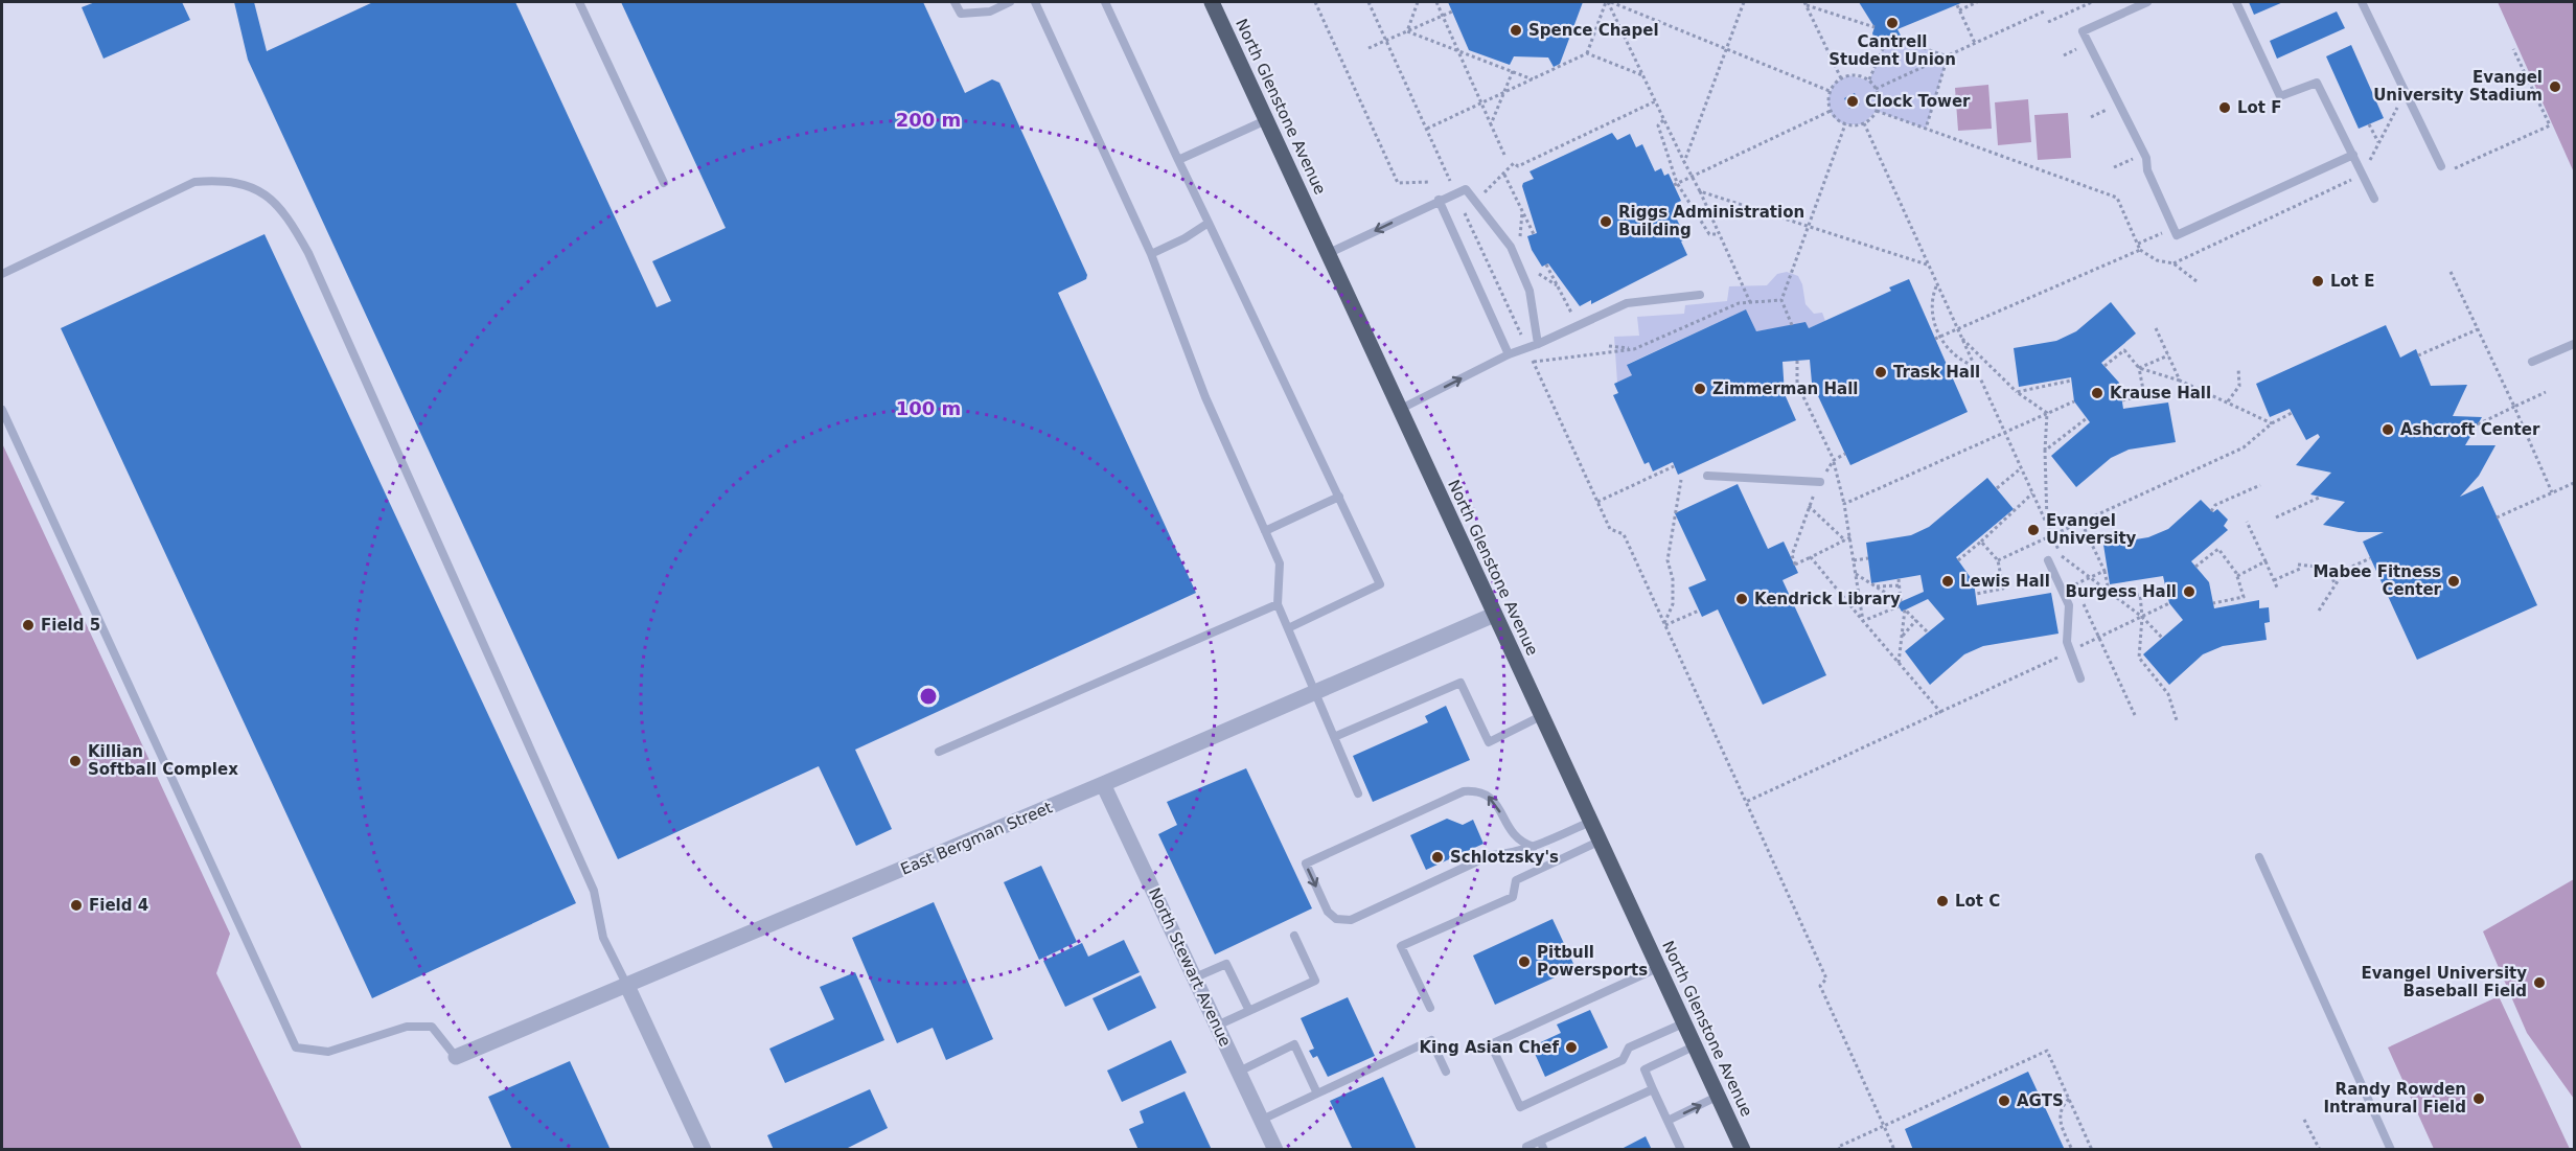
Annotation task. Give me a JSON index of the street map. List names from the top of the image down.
{
  "streets": {
    "main road": ["North Glenstone Avenue"],
    "street": ["East Bergman Street", "North Stewart Avenue"]
  },
  "crossings": [
    ["North Glenstone Avenue", "East Bergman Street"],
    ["East Bergman Street", "North Stewart Avenue"]
  ],
  "places": [
    "Cantrell Student Union",
    "Spence Chapel",
    "Evangel University Stadium",
    "Clock Tower",
    "Lot F",
    "Riggs Administration Building",
    "Lot E",
    "Trask Hall",
    "Zimmerman Hall",
    "Krause Hall",
    "Ashcroft Center",
    "Evangel University",
    "Lewis Hall",
    "Mabee Fitness Center",
    "Burgess Hall",
    "Kendrick Library",
    "Field 5",
    "Killian Softball Complex",
    "Schlotzsky's",
    "Lot C",
    "Field 4",
    "Pitbull Powersports",
    "Evangel University Baseball Field",
    "King Asian Chef",
    "Randy Rowden Intramural Field",
    "AGTS"
  ],
  "rings": ["200 m", "100 m"]
}
